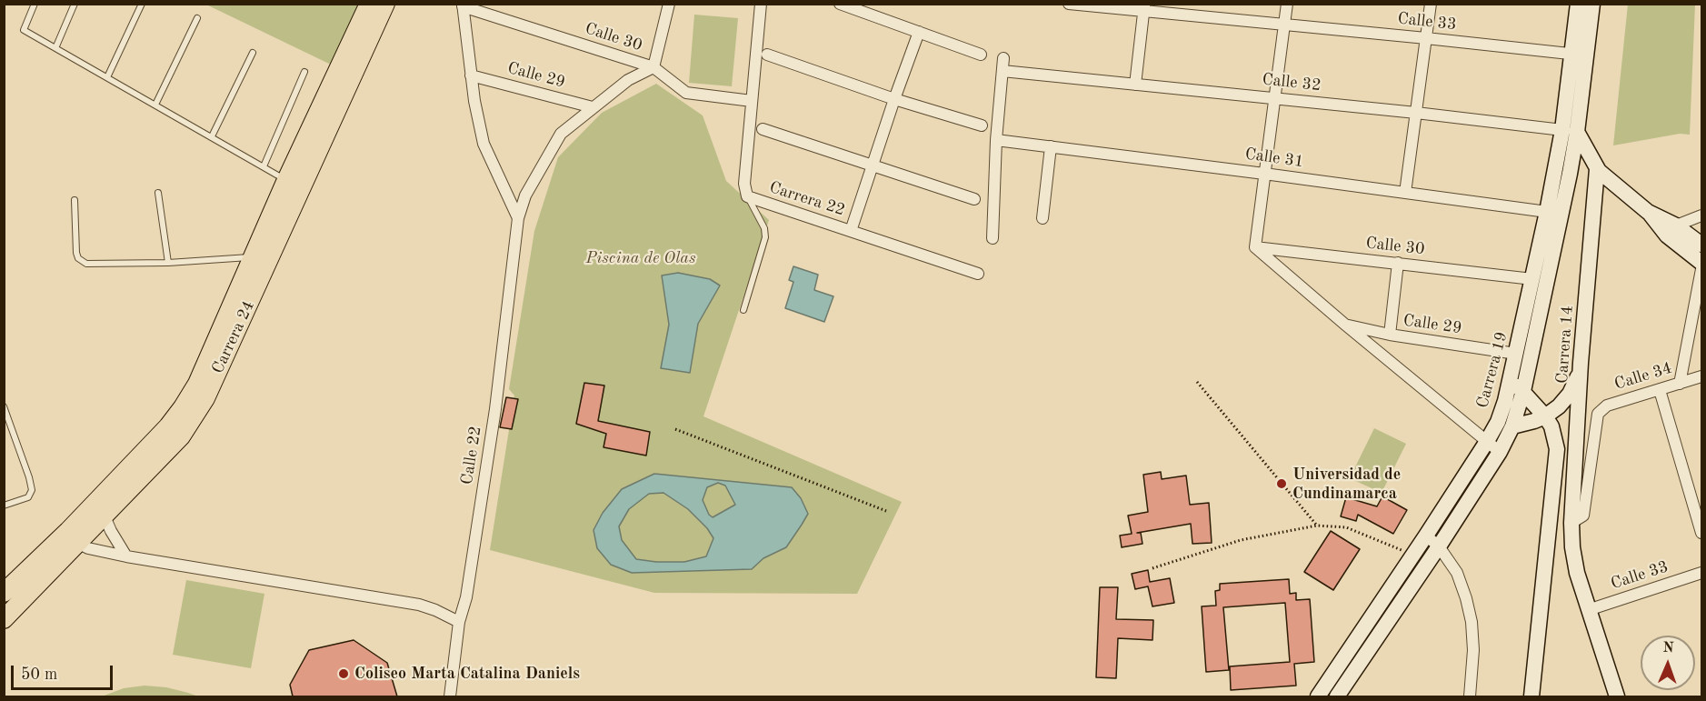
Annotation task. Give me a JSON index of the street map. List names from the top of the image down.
{
  "streets": {
    "main road": ["Carrera 24"],
    "street": [
      "Calle 33",
      "Calle 30",
      "Calle 29",
      "Calle 32",
      "Calle 31",
      "Carrera 22",
      "Carrera 14",
      "Carrera 19",
      "Calle 34",
      "Calle 22"
    ]
  },
  "crossings": [
    ["Calle 33", "Carrera 14"],
    ["Calle 33", "Carrera 19"],
    ["Calle 30", "Carrera 22"],
    ["Calle 30", "Carrera 19"],
    ["Calle 30", "Calle 22"],
    ["Calle 29", "Carrera 19"],
    ["Calle 29", "Calle 22"],
    ["Calle 32", "Carrera 19"],
    ["Calle 31", "Carrera 19"],
    ["Carrera 14", "Calle 34"]
  ],
  "parks": ["Piscina de Olas"],
  "places": ["Universidad de Cundinamarca", "Coliseo Marta Catalina Daniels"],
  "scale_bar": "50 m",
  "north": "top"
}
